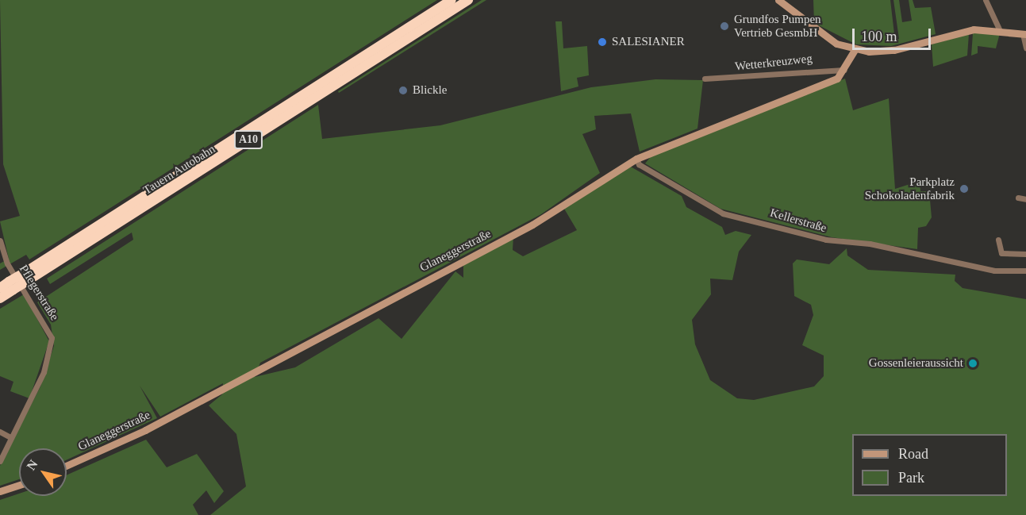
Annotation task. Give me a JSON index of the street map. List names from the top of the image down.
{
  "streets": {
    "highway": ["A10", "Tauern Autobahn"],
    "street": [
      "Wetterkreuzweg",
      "Kellerstraße",
      "Glaneggerstraße",
      "Pflegerstraße"
    ]
  },
  "crossings": [
    ["Wetterkreuzweg", "Glaneggerstraße"],
    ["Kellerstraße", "Glaneggerstraße"]
  ],
  "places": [
    "Grundfos Pumpen Vertrieb GesmbH",
    "SALESIANER",
    "Blickle",
    "Parkplatz Schokoladenfabrik",
    "Gossenleieraussicht"
  ],
  "legend": ["Road", "Park"],
  "scale_bar": "100 m",
  "north": "top left"
}
